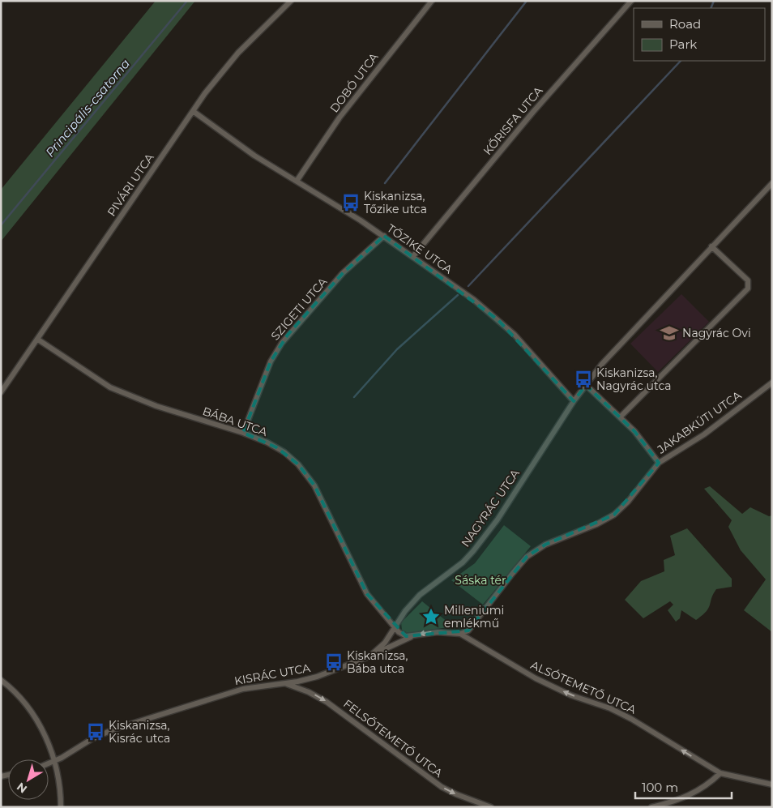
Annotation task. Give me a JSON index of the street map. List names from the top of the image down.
{
  "streets": {
    "street": [
      "DOBÓ UTCA",
      "KŐRISFA UTCA",
      "PIVÁRI UTCA",
      "TŐZIKE UTCA",
      "SZIGETI UTCA",
      "BÁBA UTCA",
      "JAKABKÚTI UTCA",
      "NAGYRÁC UTCA",
      "KISRÁC UTCA",
      "ALSÓTEMETŐ UTCA",
      "FELSŐTEMETŐ UTCA"
    ]
  },
  "crossings": [
    ["DOBÓ UTCA", "TŐZIKE UTCA"],
    ["KŐRISFA UTCA", "TŐZIKE UTCA"],
    ["PIVÁRI UTCA", "TŐZIKE UTCA"],
    ["PIVÁRI UTCA", "BÁBA UTCA"],
    ["TŐZIKE UTCA", "SZIGETI UTCA"],
    ["TŐZIKE UTCA", "NAGYRÁC UTCA"],
    ["SZIGETI UTCA", "BÁBA UTCA"],
    ["BÁBA UTCA", "NAGYRÁC UTCA"],
    ["BÁBA UTCA", "KISRÁC UTCA"],
    ["JAKABKÚTI UTCA", "ALSÓTEMETŐ UTCA"],
    ["NAGYRÁC UTCA", "KISRÁC UTCA"],
    ["KISRÁC UTCA", "FELSŐTEMETŐ UTCA"]
  ],
  "one_way": ["ALSÓTEMETŐ UTCA", "FELSŐTEMETŐ UTCA"],
  "water": ["Principális-csatorna"],
  "parks": ["Sáska tér"],
  "places": {
    "bus stop": [
      "Kiskanizsa, Tőzike utca",
      "Kiskanizsa, Nagyrác utca",
      "Kiskanizsa, Bába utca",
      "Kiskanizsa, Kisrác utca"
    ],
    "school or university": ["Nagyrác Ovi"],
    "place": ["Milleniumi emlékmű"]
  },
  "legend": ["Road", "Park"],
  "scale_bar": "100 m",
  "north": "bottom left"
}
